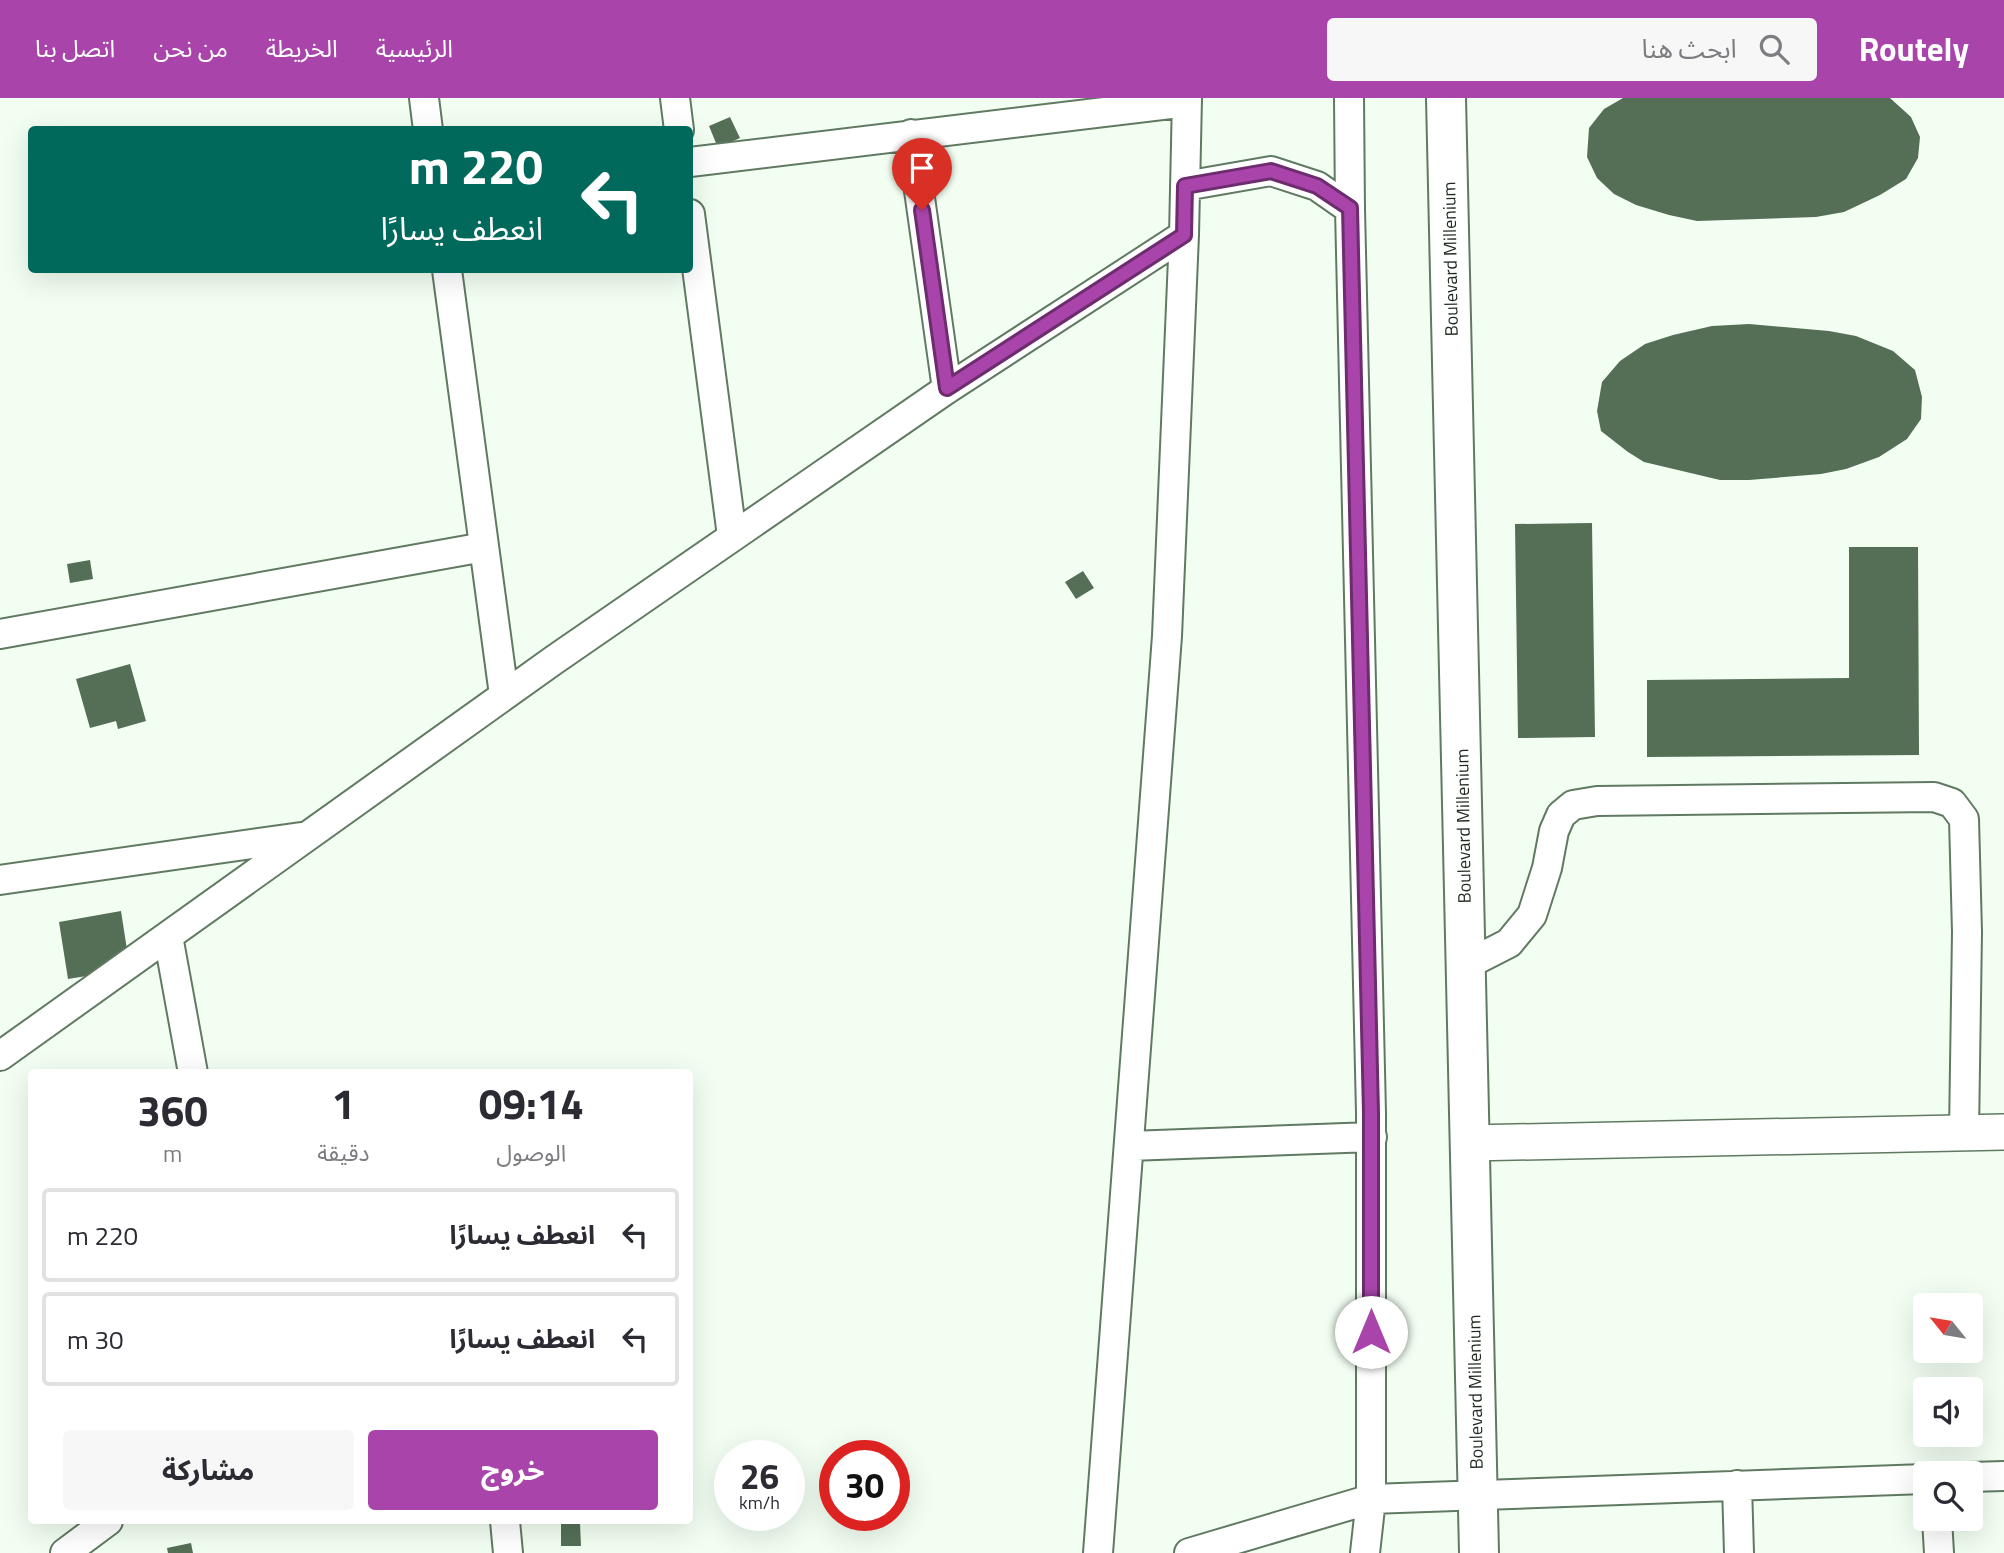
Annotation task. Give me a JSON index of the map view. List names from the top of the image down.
{
  "streets": {
    "main road": ["Boulevard Millenium"]
  },
  "north": "top left",
  "page": {
    "header": "Routely",
    "search": "ابحث هنا",
    "nav": [
      "الرئيسية",
      "الخريطة",
      "من نحن",
      "اتصل بنا"
    ],
    "turn": ["220 m", "انعطف يسارًا"],
    "eta": [
      "09:14",
      "الوصول",
      "1",
      "دقيقة",
      "360",
      "m"
    ],
    "list": [
      {
        "name": "انعطف يسارًا",
        "value": "220 m"
      },
      {
        "name": "انعطف يسارًا",
        "value": "30 m"
      }
    ],
    "buttons": ["خروج", "مشاركة"],
    "speed": "26 km/h",
    "limit": "30"
  }
}
